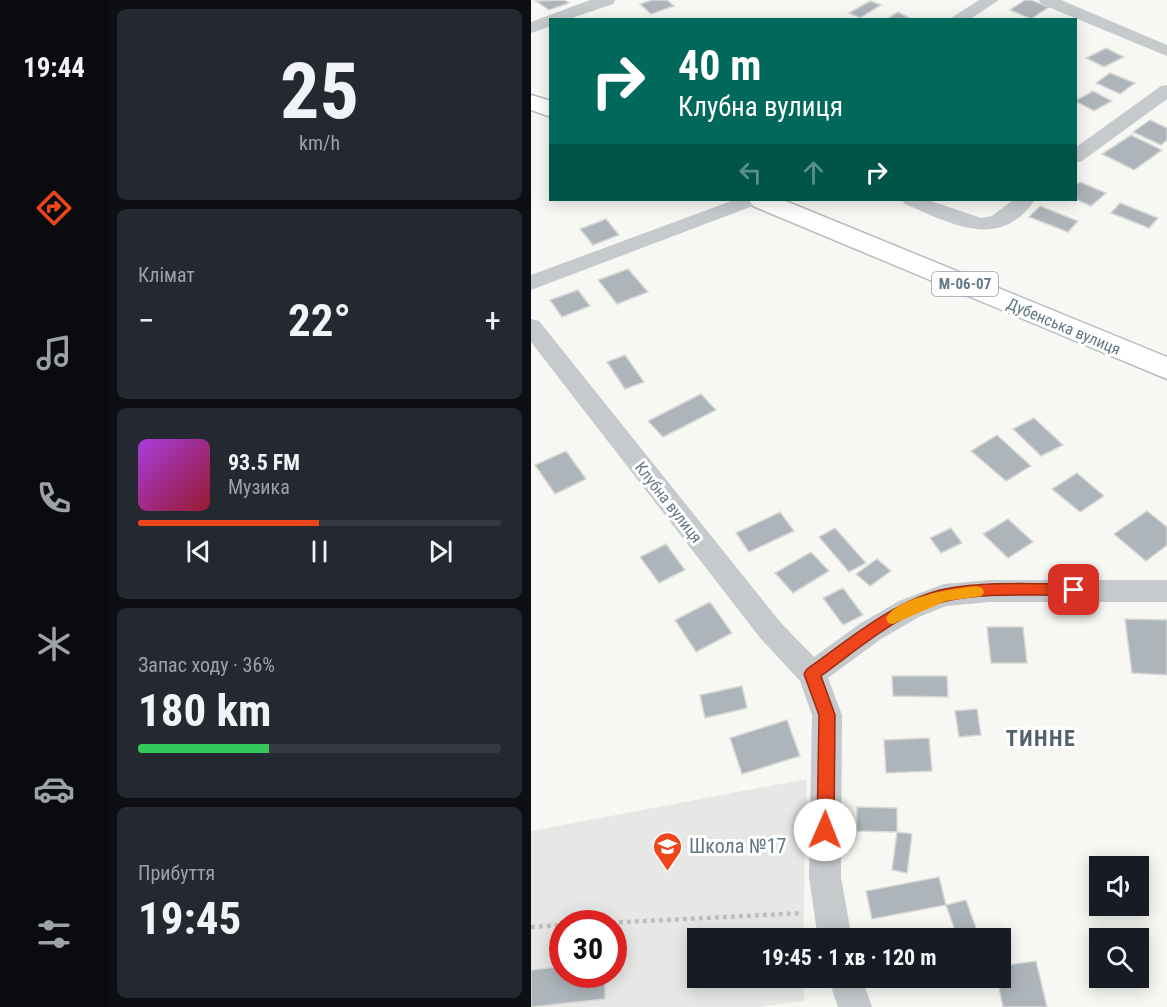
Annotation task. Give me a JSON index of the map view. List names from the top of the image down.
{
  "streets": {
    "main road": ["М-06-07", "Дубенська вулиця"],
    "street": ["Клубна вулиця"]
  },
  "districts": ["ТИННЕ"],
  "places": {
    "school or university": ["Школа №17"]
  },
  "page": {
    "tabs": "19:44",
    "tile": [
      ["25", "km/h"],
      "Клімат",
      ["Запас ходу · 36%", "180 km"],
      ["Прибуття", "19:45"]
    ],
    "turn": ["40 m", "Клубна вулиця"],
    "heat": ["−", "22°", "+"],
    "song": ["93.5 FM", "Музика"],
    "limit": "30",
    "trip": "19:45 · 1 хв · 120 m"
  }
}
